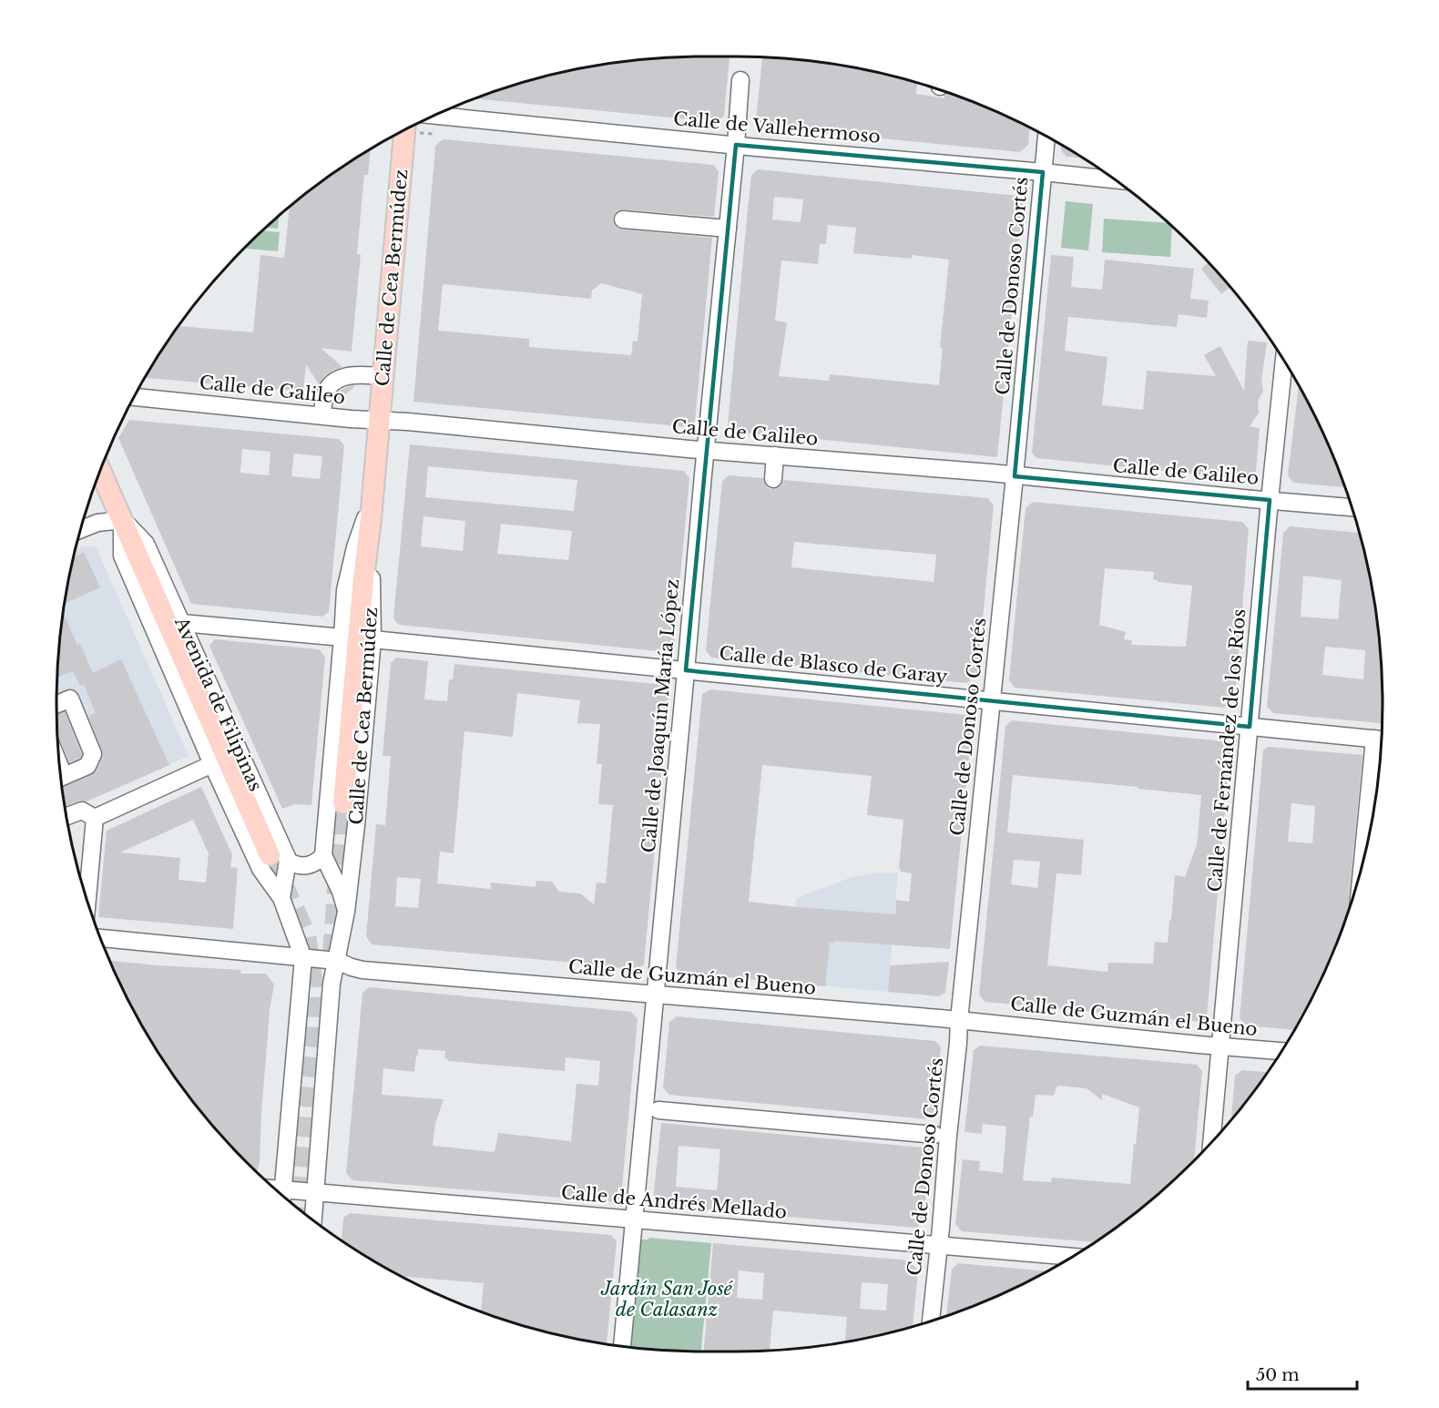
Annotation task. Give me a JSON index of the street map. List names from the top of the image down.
{
  "streets": {
    "main road": ["Calle de Cea Bermúdez", "Avenida de Filipinas"],
    "street": [
      "Calle de Vallehermoso",
      "Calle de Donoso Cortés",
      "Calle de Galileo",
      "Calle de Blasco de Garay",
      "Calle de Joaquín María López",
      "Calle de Fernández de los Ríos",
      "Calle de Guzmán el Bueno",
      "Calle de Andrés Mellado"
    ]
  },
  "crossings": [
    ["Calle de Vallehermoso", "Calle de Donoso Cortés"],
    ["Calle de Vallehermoso", "Calle de Joaquín María López"],
    ["Calle de Cea Bermúdez", "Calle de Galileo"],
    ["Calle de Cea Bermúdez", "Calle de Blasco de Garay"],
    ["Calle de Cea Bermúdez", "Calle de Guzmán el Bueno"],
    ["Calle de Cea Bermúdez", "Calle de Andrés Mellado"],
    ["Calle de Donoso Cortés", "Calle de Galileo"],
    ["Calle de Donoso Cortés", "Calle de Blasco de Garay"],
    ["Calle de Donoso Cortés", "Calle de Guzmán el Bueno"],
    ["Calle de Donoso Cortés", "Calle de Andrés Mellado"],
    ["Calle de Galileo", "Calle de Joaquín María López"],
    ["Calle de Galileo", "Calle de Fernández de los Ríos"],
    ["Calle de Blasco de Garay", "Calle de Joaquín María López"],
    ["Calle de Blasco de Garay", "Calle de Fernández de los Ríos"],
    ["Avenida de Filipinas", "Calle de Guzmán el Bueno"],
    ["Calle de Joaquín María López", "Calle de Guzmán el Bueno"],
    ["Calle de Joaquín María López", "Calle de Andrés Mellado"],
    ["Calle de Fernández de los Ríos", "Calle de Guzmán el Bueno"]
  ],
  "parks": ["Jardín San José de Calasanz"],
  "scale_bar": "50 m"
}
